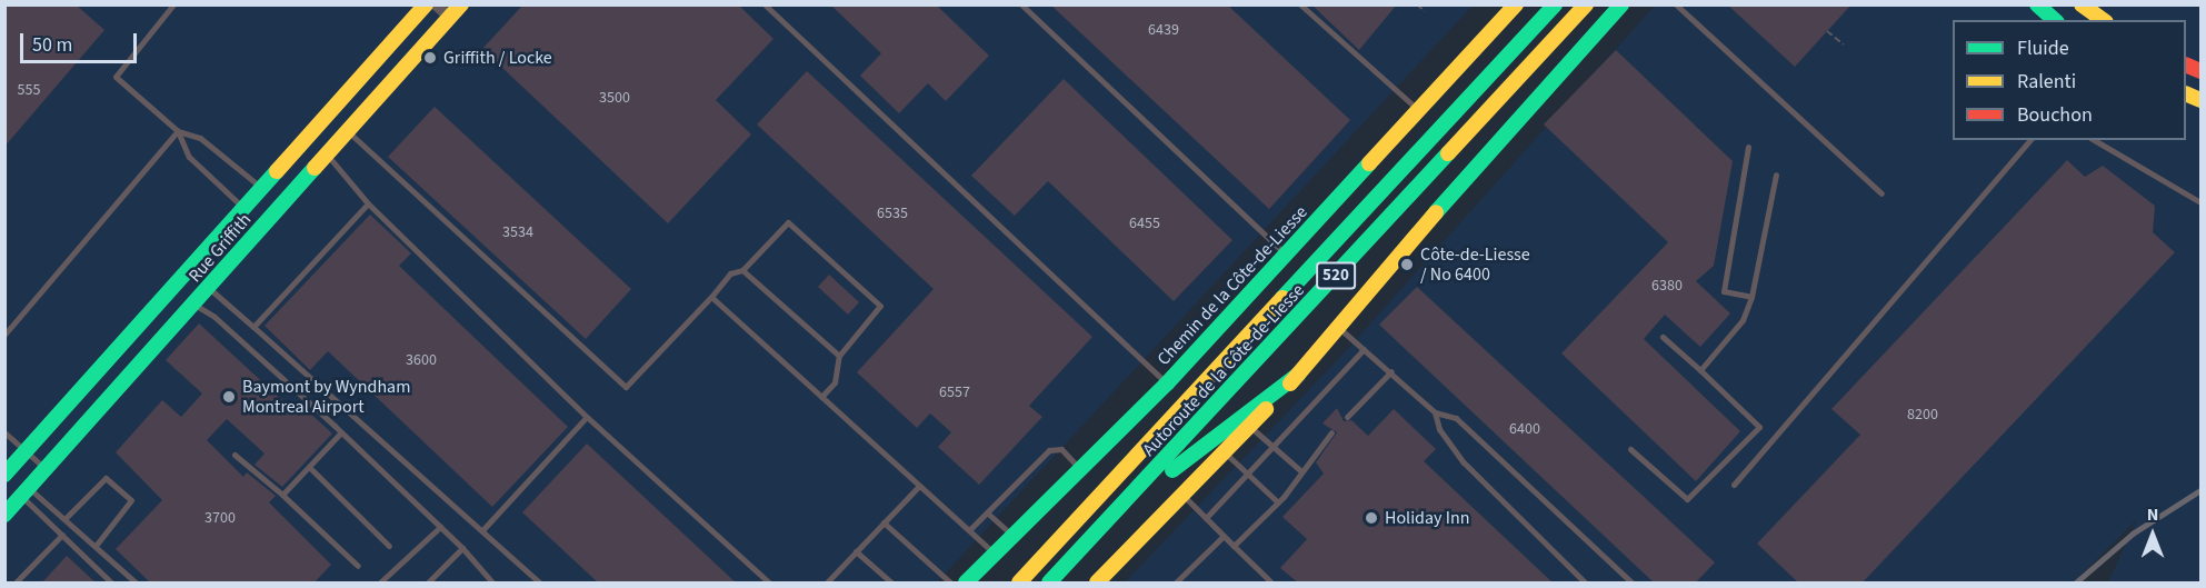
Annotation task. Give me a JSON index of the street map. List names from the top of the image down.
{
  "streets": {
    "main road": [
      "Rue Griffith",
      "520",
      "Chemin de la Côte-de-Liesse",
      "Autoroute de la Côte-de-Liesse"
    ]
  },
  "places": [
    "Griffith / Locke",
    "Côte-de-Liesse / No 6400",
    "Baymont by Wyndham Montreal Airport",
    "Holiday Inn"
  ],
  "house_numbers": [
    "6439",
    "555",
    "3500",
    "6535",
    "6455",
    "3534",
    "6380",
    "3600",
    "6557",
    "8200",
    "6400",
    "3700"
  ],
  "legend": ["Fluide", "Ralenti", "Bouchon"],
  "scale_bar": "50 m",
  "north": "top"
}
